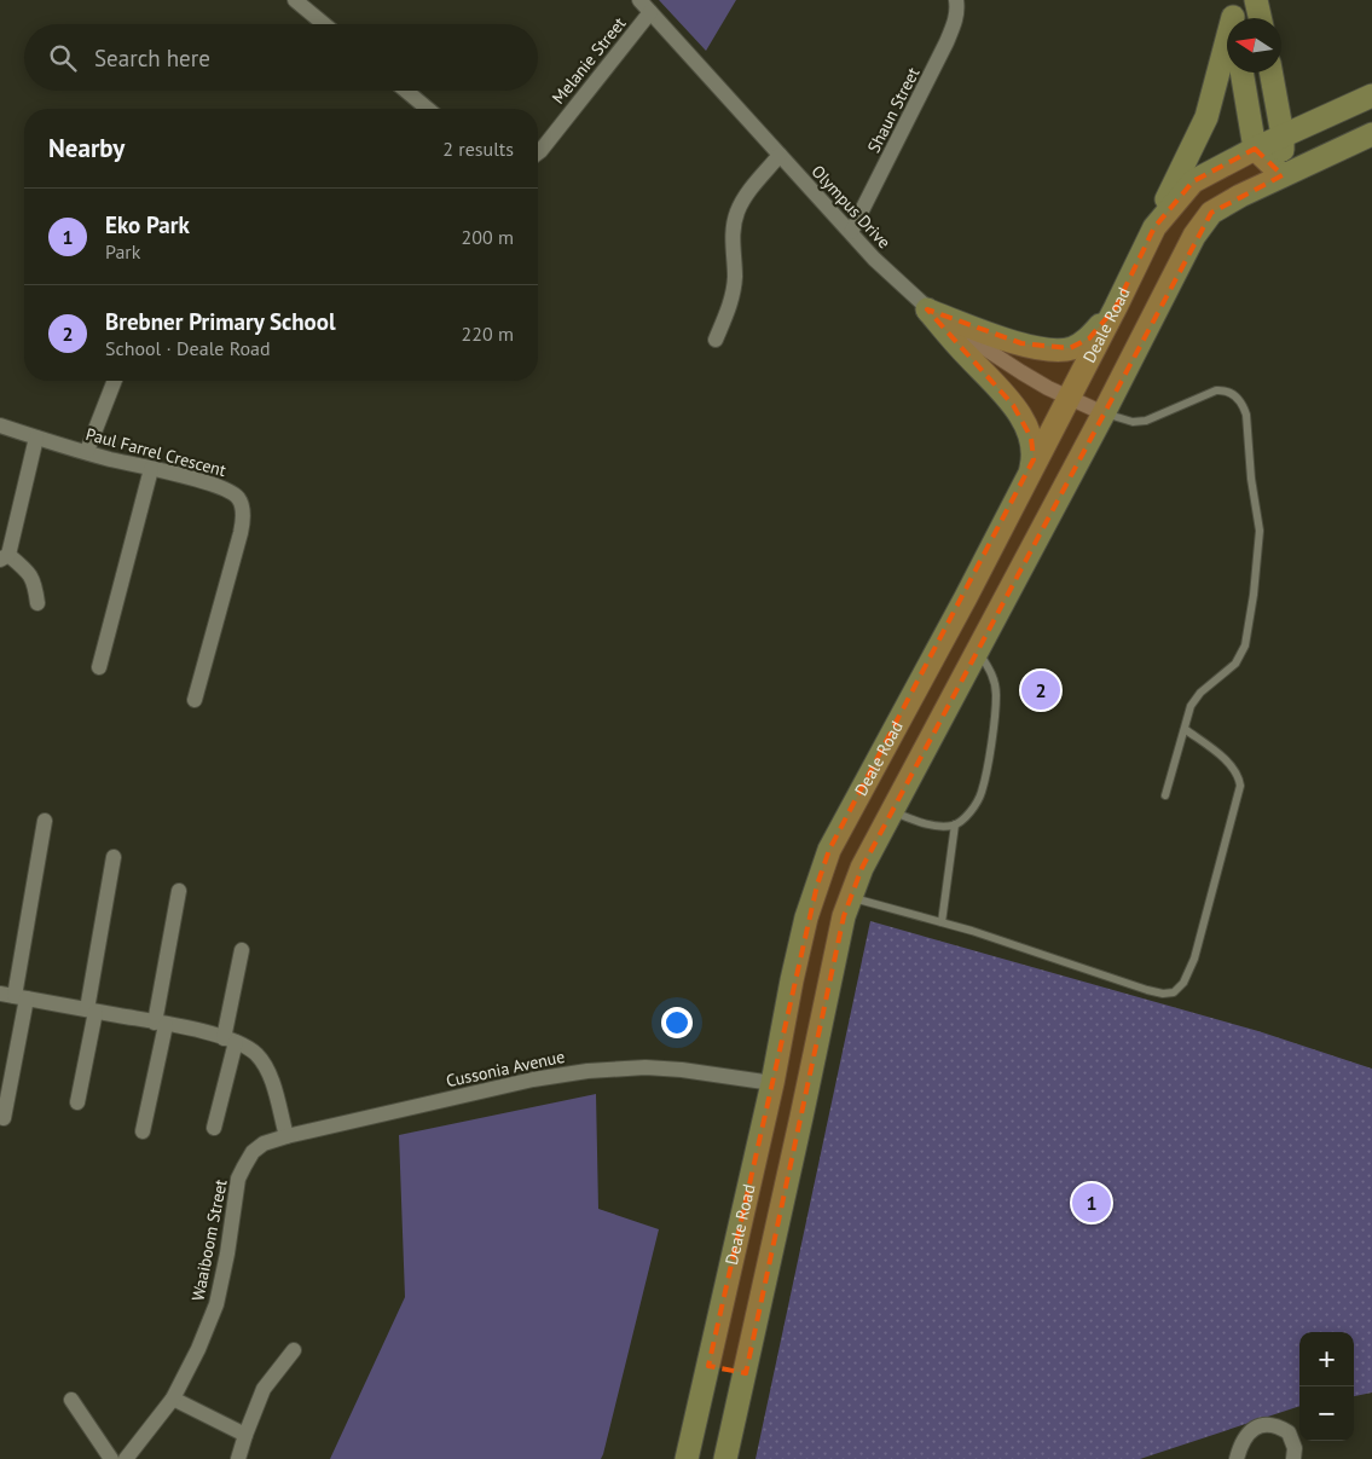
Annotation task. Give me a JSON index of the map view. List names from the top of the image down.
{
  "streets": {
    "street": [
      "Melanie Street",
      "Shaun Street",
      "Olympus Drive",
      "Deale Road",
      "Paul Farrel Crescent",
      "Cussonia Avenue",
      "Waaiboom Street"
    ]
  },
  "crossings": [
    ["Melanie Street", "Olympus Drive"],
    ["Shaun Street", "Olympus Drive"],
    ["Olympus Drive", "Deale Road"],
    ["Deale Road", "Cussonia Avenue"],
    ["Cussonia Avenue", "Waaiboom Street"]
  ],
  "north": "left",
  "page": {
    "search": "Search here",
    "heading": ["Nearby", "2 results"],
    "list": [
      {
        "mark": "1",
        "name": "Eko Park",
        "note": "Park",
        "value": "200 m"
      },
      {
        "mark": "2",
        "name": "Brebner Primary School",
        "note": "School · Deale Road",
        "value": "220 m"
      }
    ],
    "pins": ["2", "1"],
    "map_buttons": ["+", "−"]
  }
}
